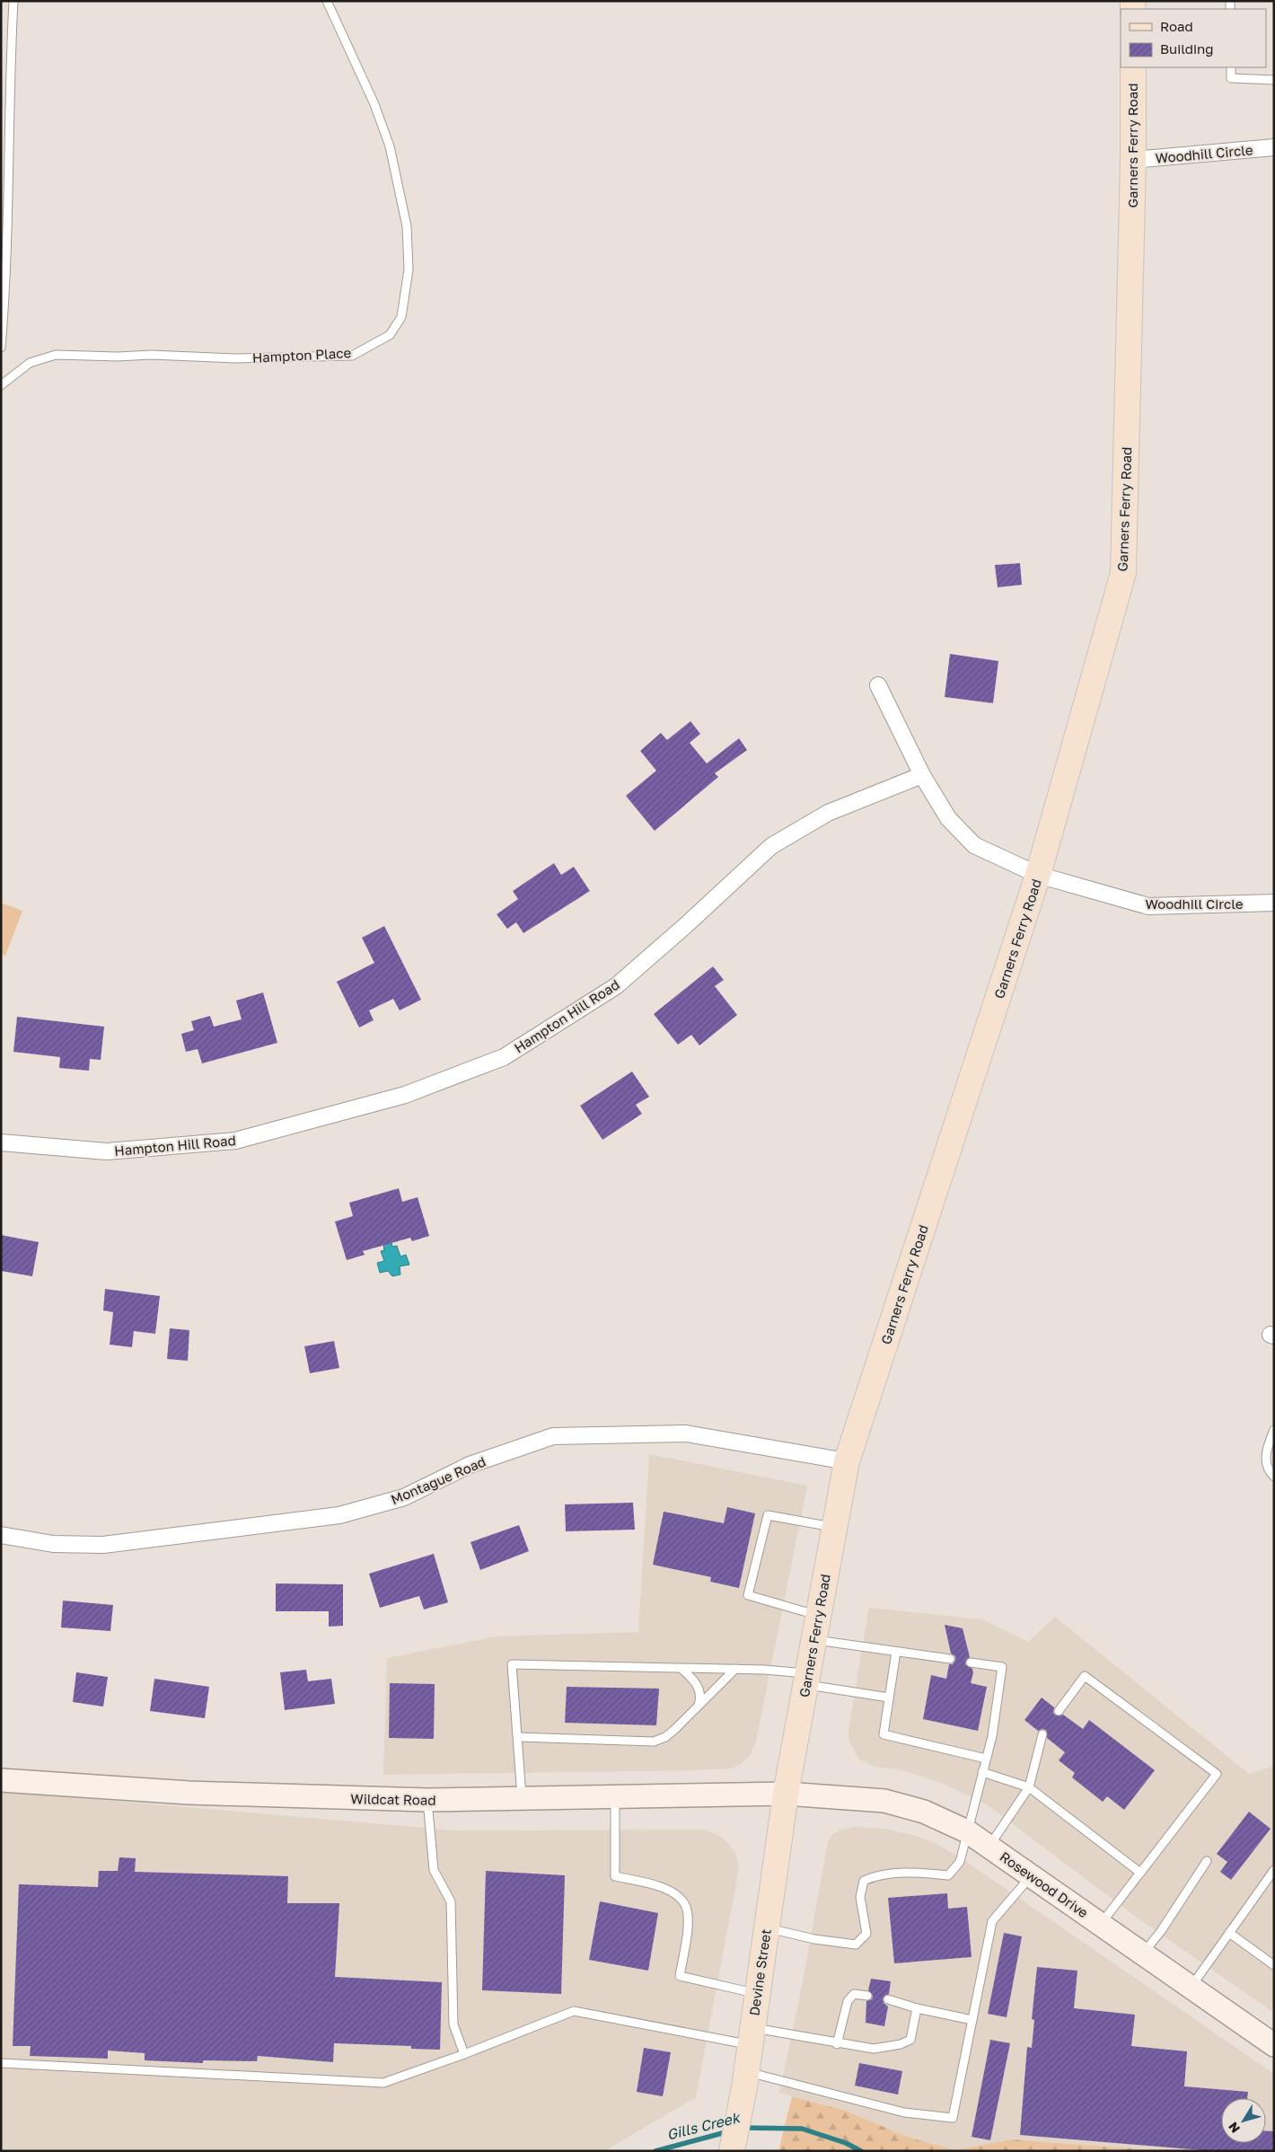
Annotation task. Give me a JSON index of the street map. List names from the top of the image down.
{
  "streets": {
    "main road": [
      "Garners Ferry Road",
      "Wildcat Road",
      "Rosewood Drive",
      "Devine Street"
    ],
    "street": ["Woodhill Circle", "Hampton Hill Road", "Montague Road"],
    "lane": ["Hampton Place"]
  },
  "crossings": [
    ["Garners Ferry Road", "Woodhill Circle"],
    ["Garners Ferry Road", "Montague Road"],
    ["Garners Ferry Road", "Wildcat Road"],
    ["Garners Ferry Road", "Rosewood Drive"],
    ["Garners Ferry Road", "Devine Street"],
    ["Wildcat Road", "Rosewood Drive"],
    ["Wildcat Road", "Devine Street"],
    ["Rosewood Drive", "Devine Street"]
  ],
  "water": ["Gills Creek"],
  "legend": ["Road", "Building"],
  "north": "bottom left"
}
